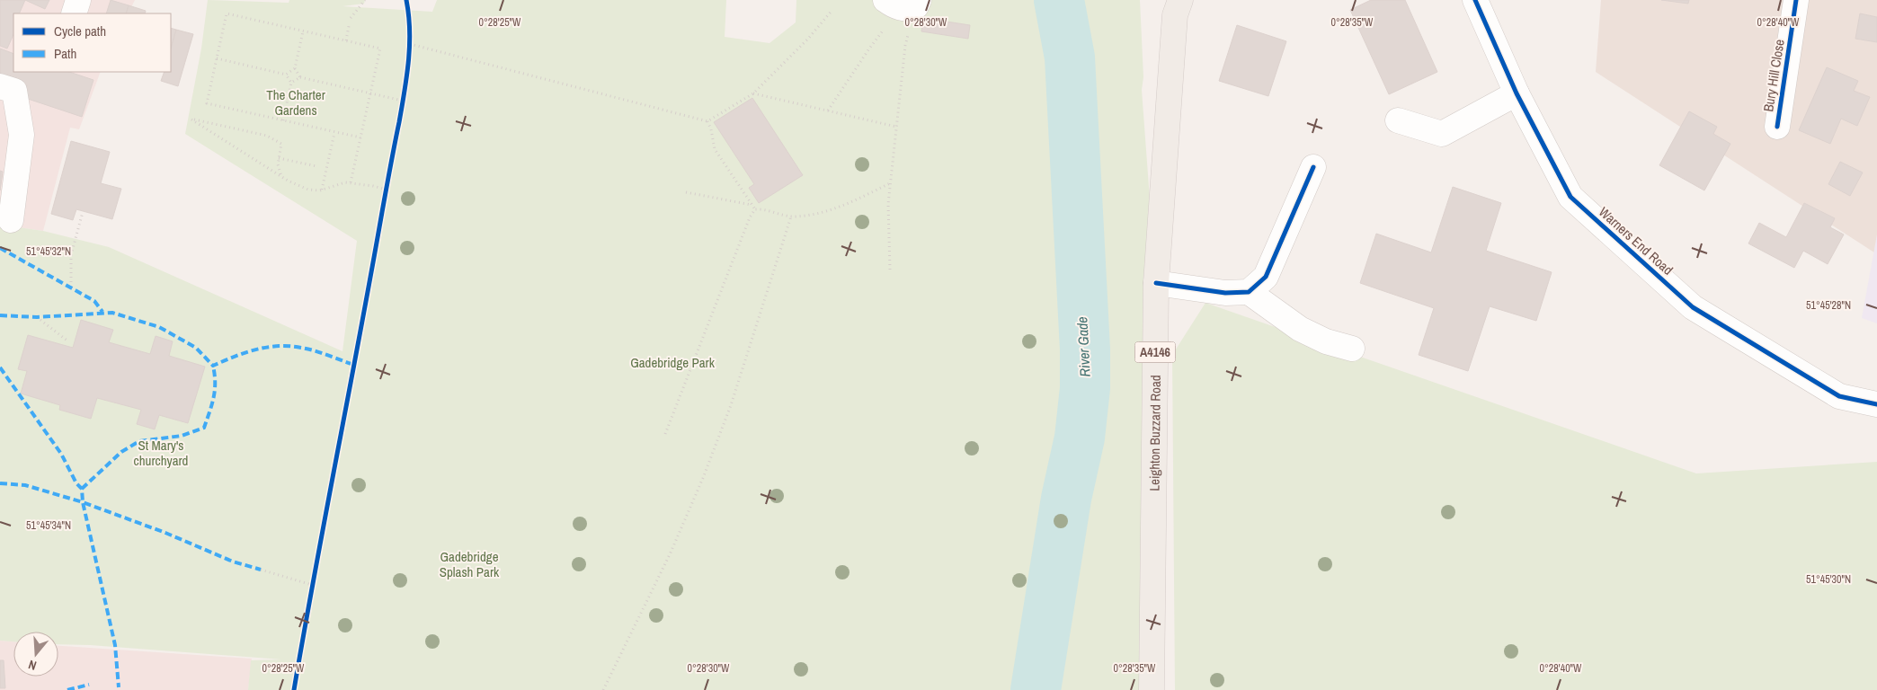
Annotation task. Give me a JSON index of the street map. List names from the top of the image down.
{
  "streets": {
    "main road": ["A4146", "Leighton Buzzard Road"],
    "street": ["Bury Hill Close", "Warners End Road"]
  },
  "water": ["River Gade"],
  "parks": [
    "The Charter Gardens",
    "Gadebridge Park",
    "St Mary's churchyard",
    "Gadebridge Splash Park"
  ],
  "legend": ["Cycle path", "Path"],
  "north": "bottom",
  "coordinates": [
    "0°28'25\"W",
    "0°28'30\"W",
    "0°28'35\"W",
    "0°28'40\"W",
    "51°45'32\"N",
    "51°45'28\"N",
    "51°45'34\"N",
    "51°45'30\"N"
  ]
}
